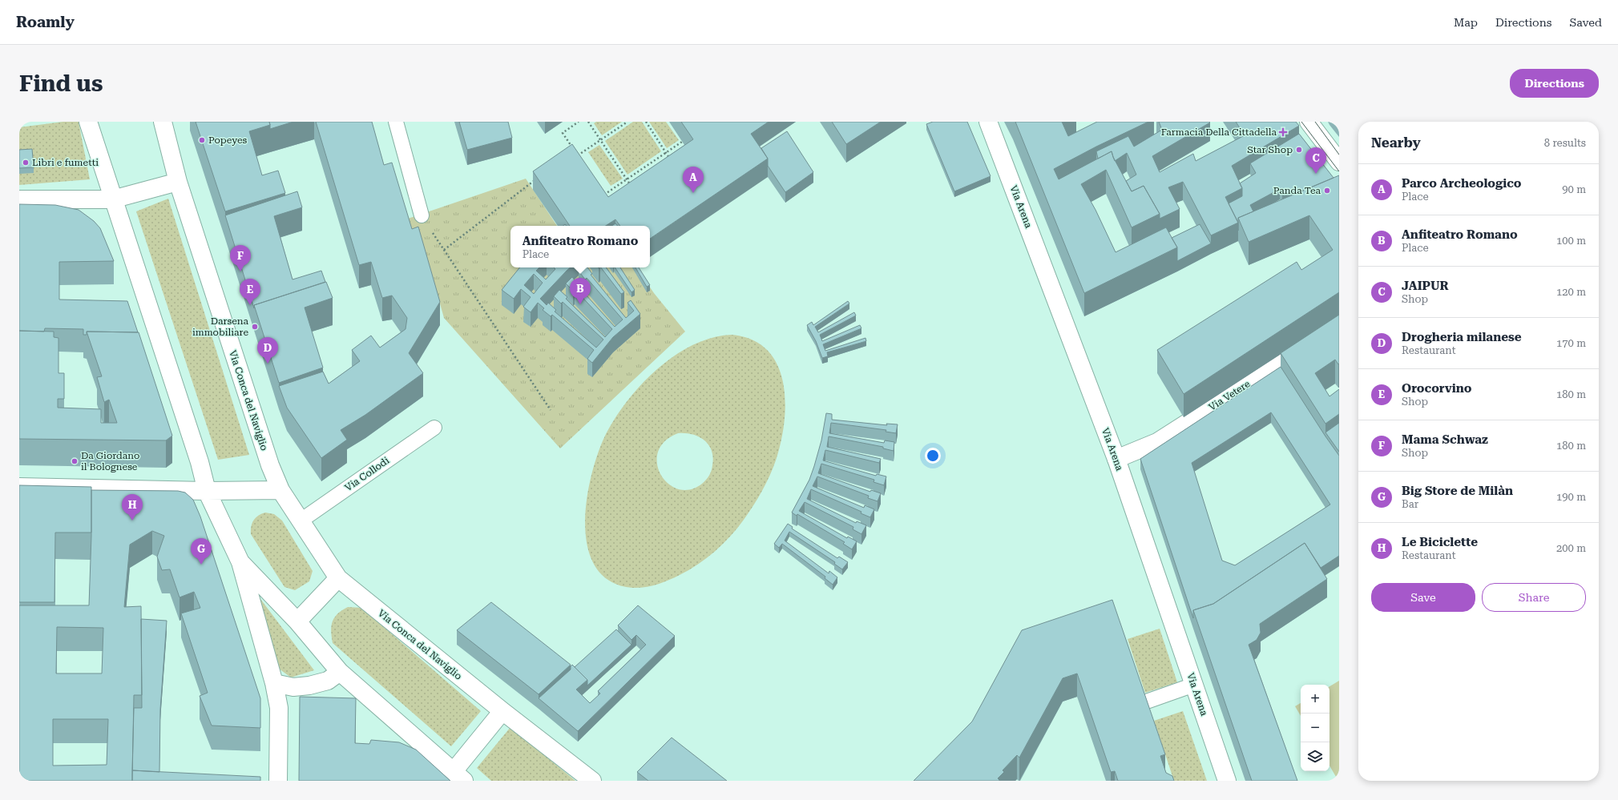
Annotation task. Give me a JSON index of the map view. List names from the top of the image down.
{
  "streets": {
    "street": ["Via Arena", "Via Vetere", "Via Conca del Naviglio"],
    "lane": ["Via Collodi"]
  },
  "crossings": [
    ["Via Arena", "Via Vetere"],
    ["Via Conca del Naviglio", "Via Collodi"]
  ],
  "places": {
    "health": ["Farmacia Della Cittadella"],
    "other": [
      "Popeyes",
      "Star Shop",
      "Libri e fumetti",
      "Panda Tea",
      "Darsena immobiliare",
      "Da Giordano il Bolognese"
    ]
  },
  "page": {
    "header": "Roamly",
    "nav": ["Map", "Directions", "Saved"],
    "buttons": [
      "Directions",
      ["Save", "Share"]
    ],
    "title": "Find us",
    "heading": ["Nearby", "8 results"],
    "pins": [
      "C",
      "A",
      "F",
      "B",
      "E",
      "D",
      "H",
      "G"
    ],
    "list": [
      {
        "mark": "A",
        "name": "Parco Archeologico",
        "note": "Place",
        "value": "90 m"
      },
      {
        "mark": "B",
        "name": "Anfiteatro Romano",
        "note": "Place",
        "value": "100 m"
      },
      {
        "mark": "C",
        "name": "JAIPUR",
        "note": "Shop",
        "value": "120 m"
      },
      {
        "mark": "D",
        "name": "Drogheria milanese",
        "note": "Restaurant",
        "value": "170 m"
      },
      {
        "mark": "E",
        "name": "Orocorvino",
        "note": "Shop",
        "value": "180 m"
      },
      {
        "mark": "F",
        "name": "Mama Schwaz",
        "note": "Shop",
        "value": "180 m"
      },
      {
        "mark": "G",
        "name": "Big Store de Milàn",
        "note": "Bar",
        "value": "190 m"
      },
      {
        "mark": "H",
        "name": "Le Biciclette",
        "note": "Restaurant",
        "value": "200 m"
      }
    ],
    "popup": ["Anfiteatro Romano", "Place"],
    "map_buttons": ["+", "−"]
  }
}
